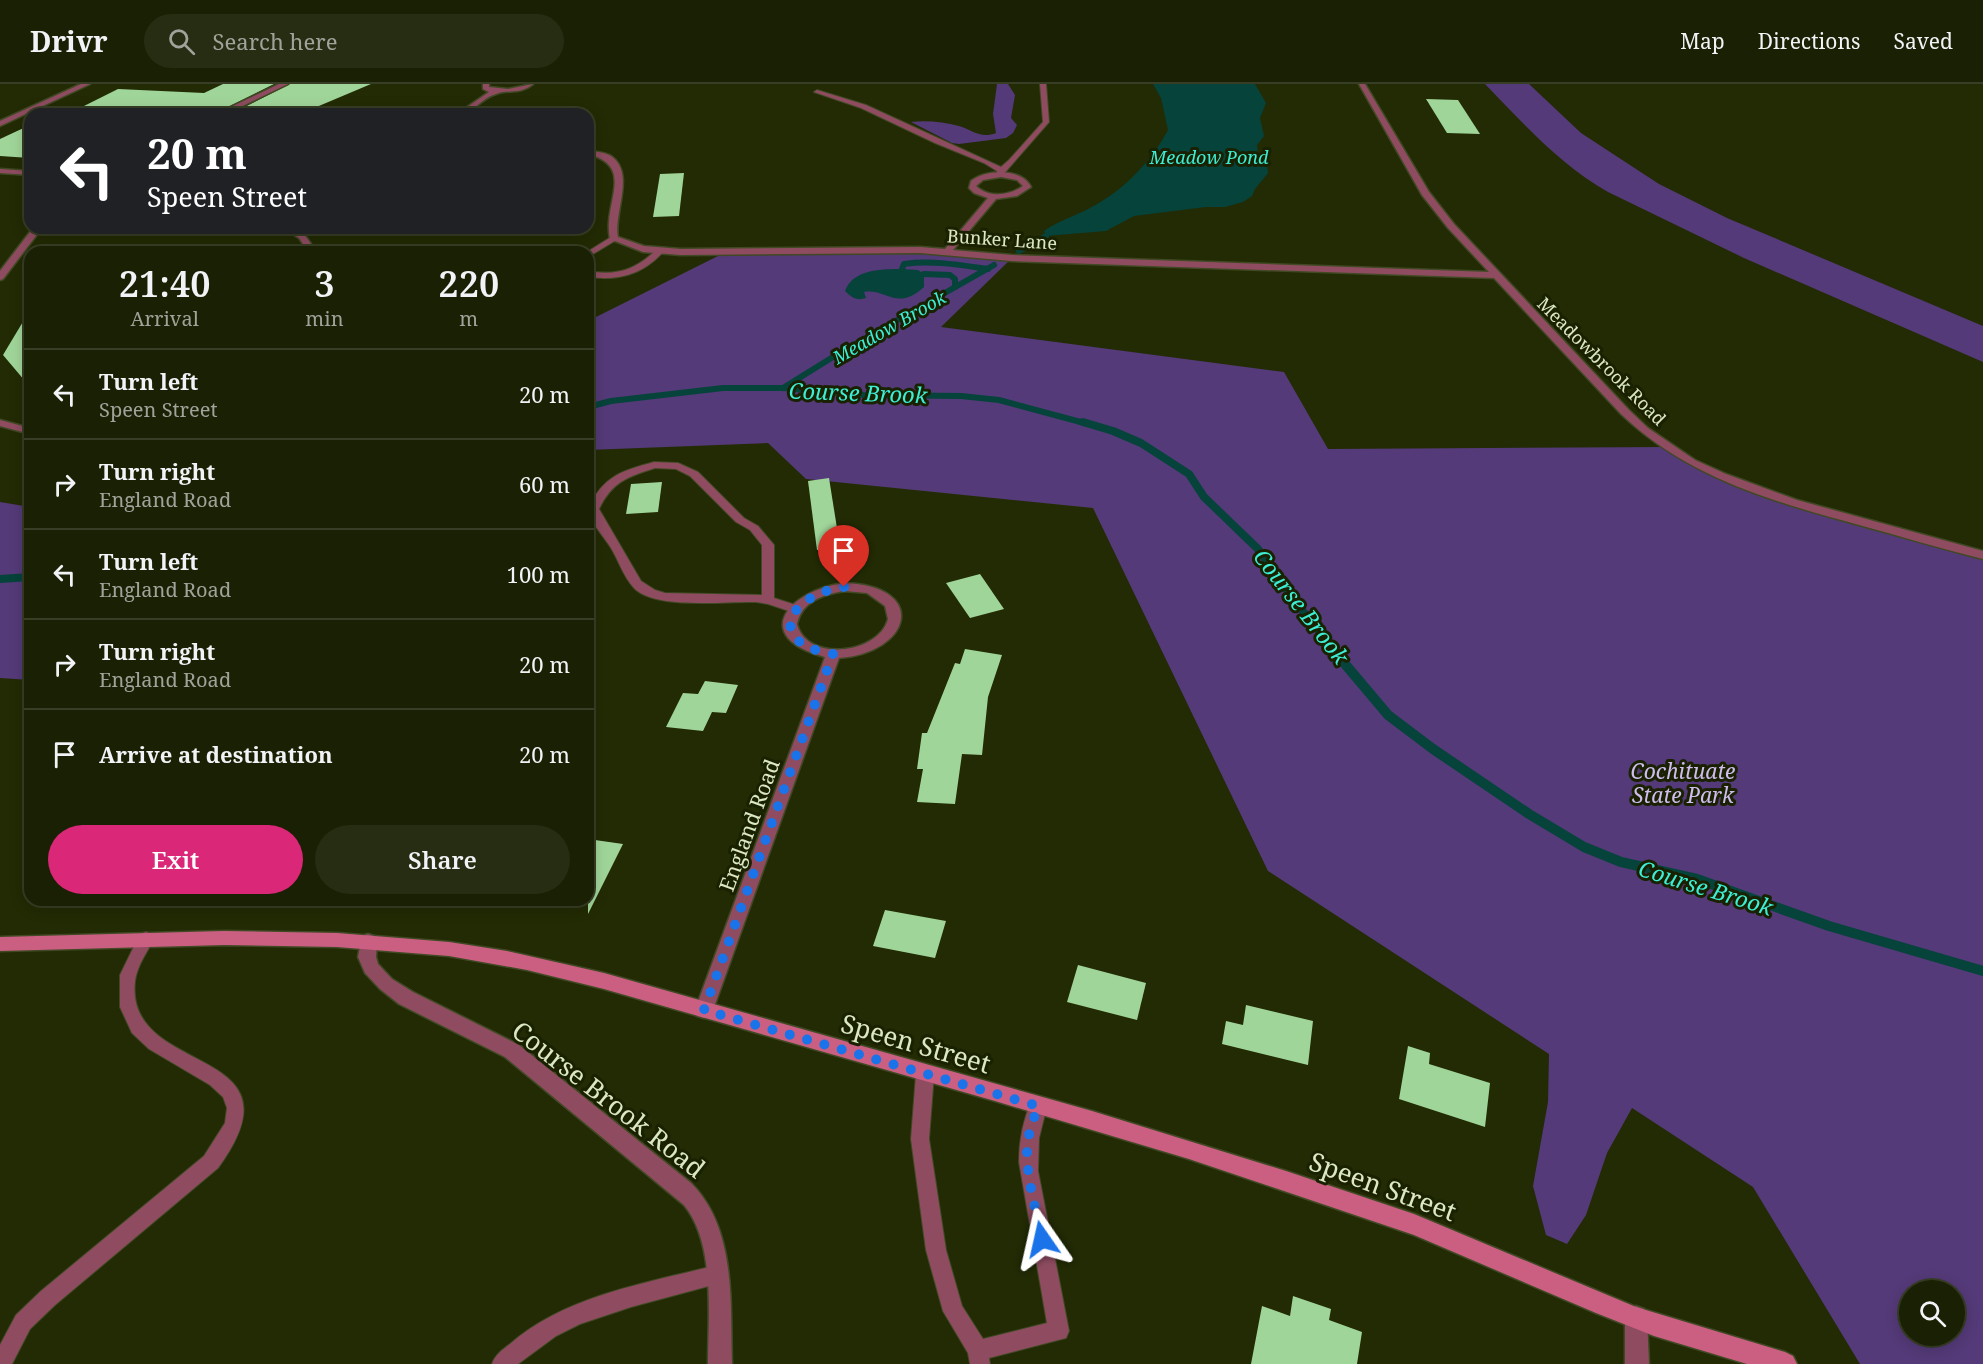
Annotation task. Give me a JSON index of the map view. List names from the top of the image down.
{
  "streets": {
    "street": [
      "Bunker Lane",
      "Meadowbrook Road",
      "England Road",
      "Speen Street",
      "Course Brook Road"
    ]
  },
  "crossings": [
    ["Bunker Lane", "Meadowbrook Road"],
    ["England Road", "Speen Street"],
    ["Speen Street", "Course Brook Road"]
  ],
  "water": ["Meadow Pond", "Meadow Brook", "Course Brook"],
  "parks": ["Cochituate State Park"],
  "page": {
    "header": "Drivr",
    "search": "Search here",
    "nav": ["Map", "Directions", "Saved"],
    "turn": ["20 m", "Speen Street"],
    "eta": [
      "21:40",
      "Arrival",
      "3",
      "min",
      "220",
      "m"
    ],
    "list": [
      {
        "name": "Turn left",
        "note": "Speen Street",
        "value": "20 m"
      },
      {
        "name": "Turn right",
        "note": "England Road",
        "value": "60 m"
      },
      {
        "name": "Turn left",
        "note": "England Road",
        "value": "100 m"
      },
      {
        "name": "Turn right",
        "note": "England Road",
        "value": "20 m"
      },
      {
        "name": "Arrive at destination",
        "value": "20 m"
      }
    ],
    "buttons": ["Exit", "Share"]
  }
}
